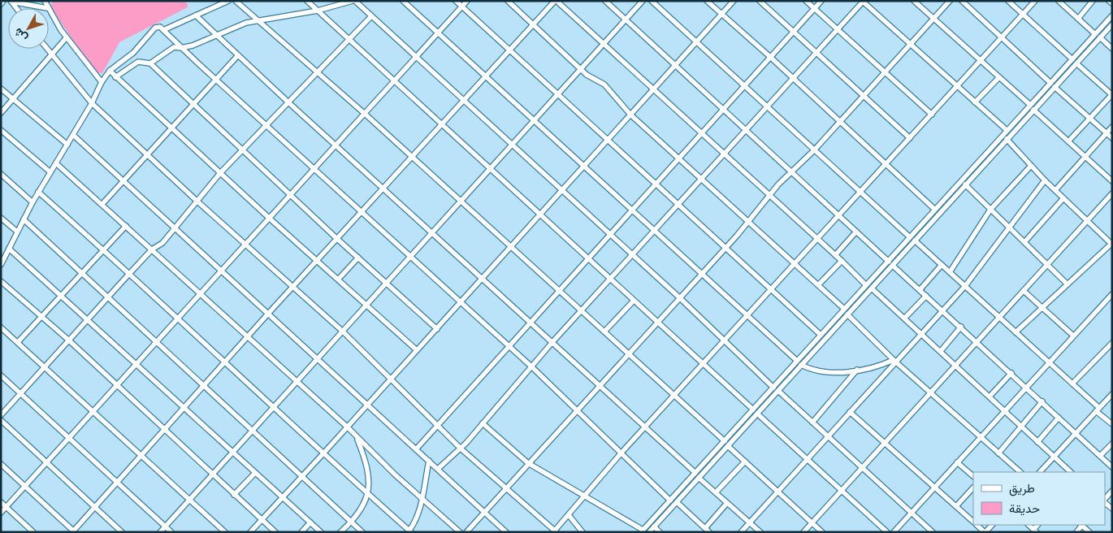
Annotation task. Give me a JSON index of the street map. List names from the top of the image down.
{
  "legend": ["طريق", "حديقة"],
  "north": "bottom left"
}
